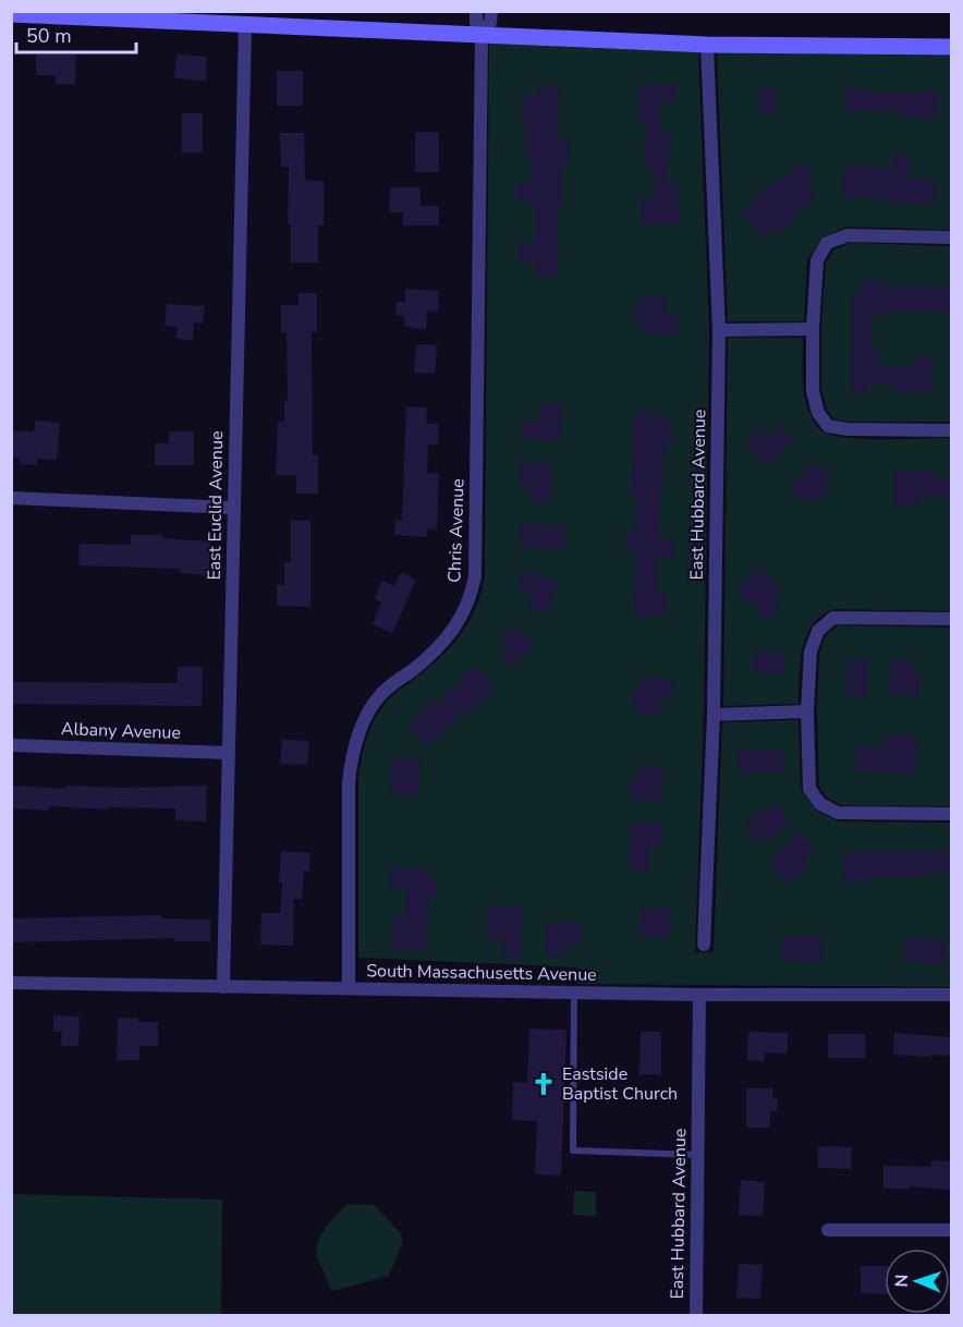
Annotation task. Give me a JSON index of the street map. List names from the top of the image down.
{
  "streets": {
    "street": [
      "East Hubbard Avenue",
      "East Euclid Avenue",
      "Chris Avenue",
      "Albany Avenue",
      "South Massachusetts Avenue"
    ]
  },
  "crossings": [
    ["East Hubbard Avenue", "South Massachusetts Avenue"],
    ["East Euclid Avenue", "Albany Avenue"],
    ["East Euclid Avenue", "South Massachusetts Avenue"],
    ["Chris Avenue", "South Massachusetts Avenue"]
  ],
  "places": {
    "church": ["Eastside Baptist Church"]
  },
  "scale_bar": "50 m",
  "north": "left"
}
